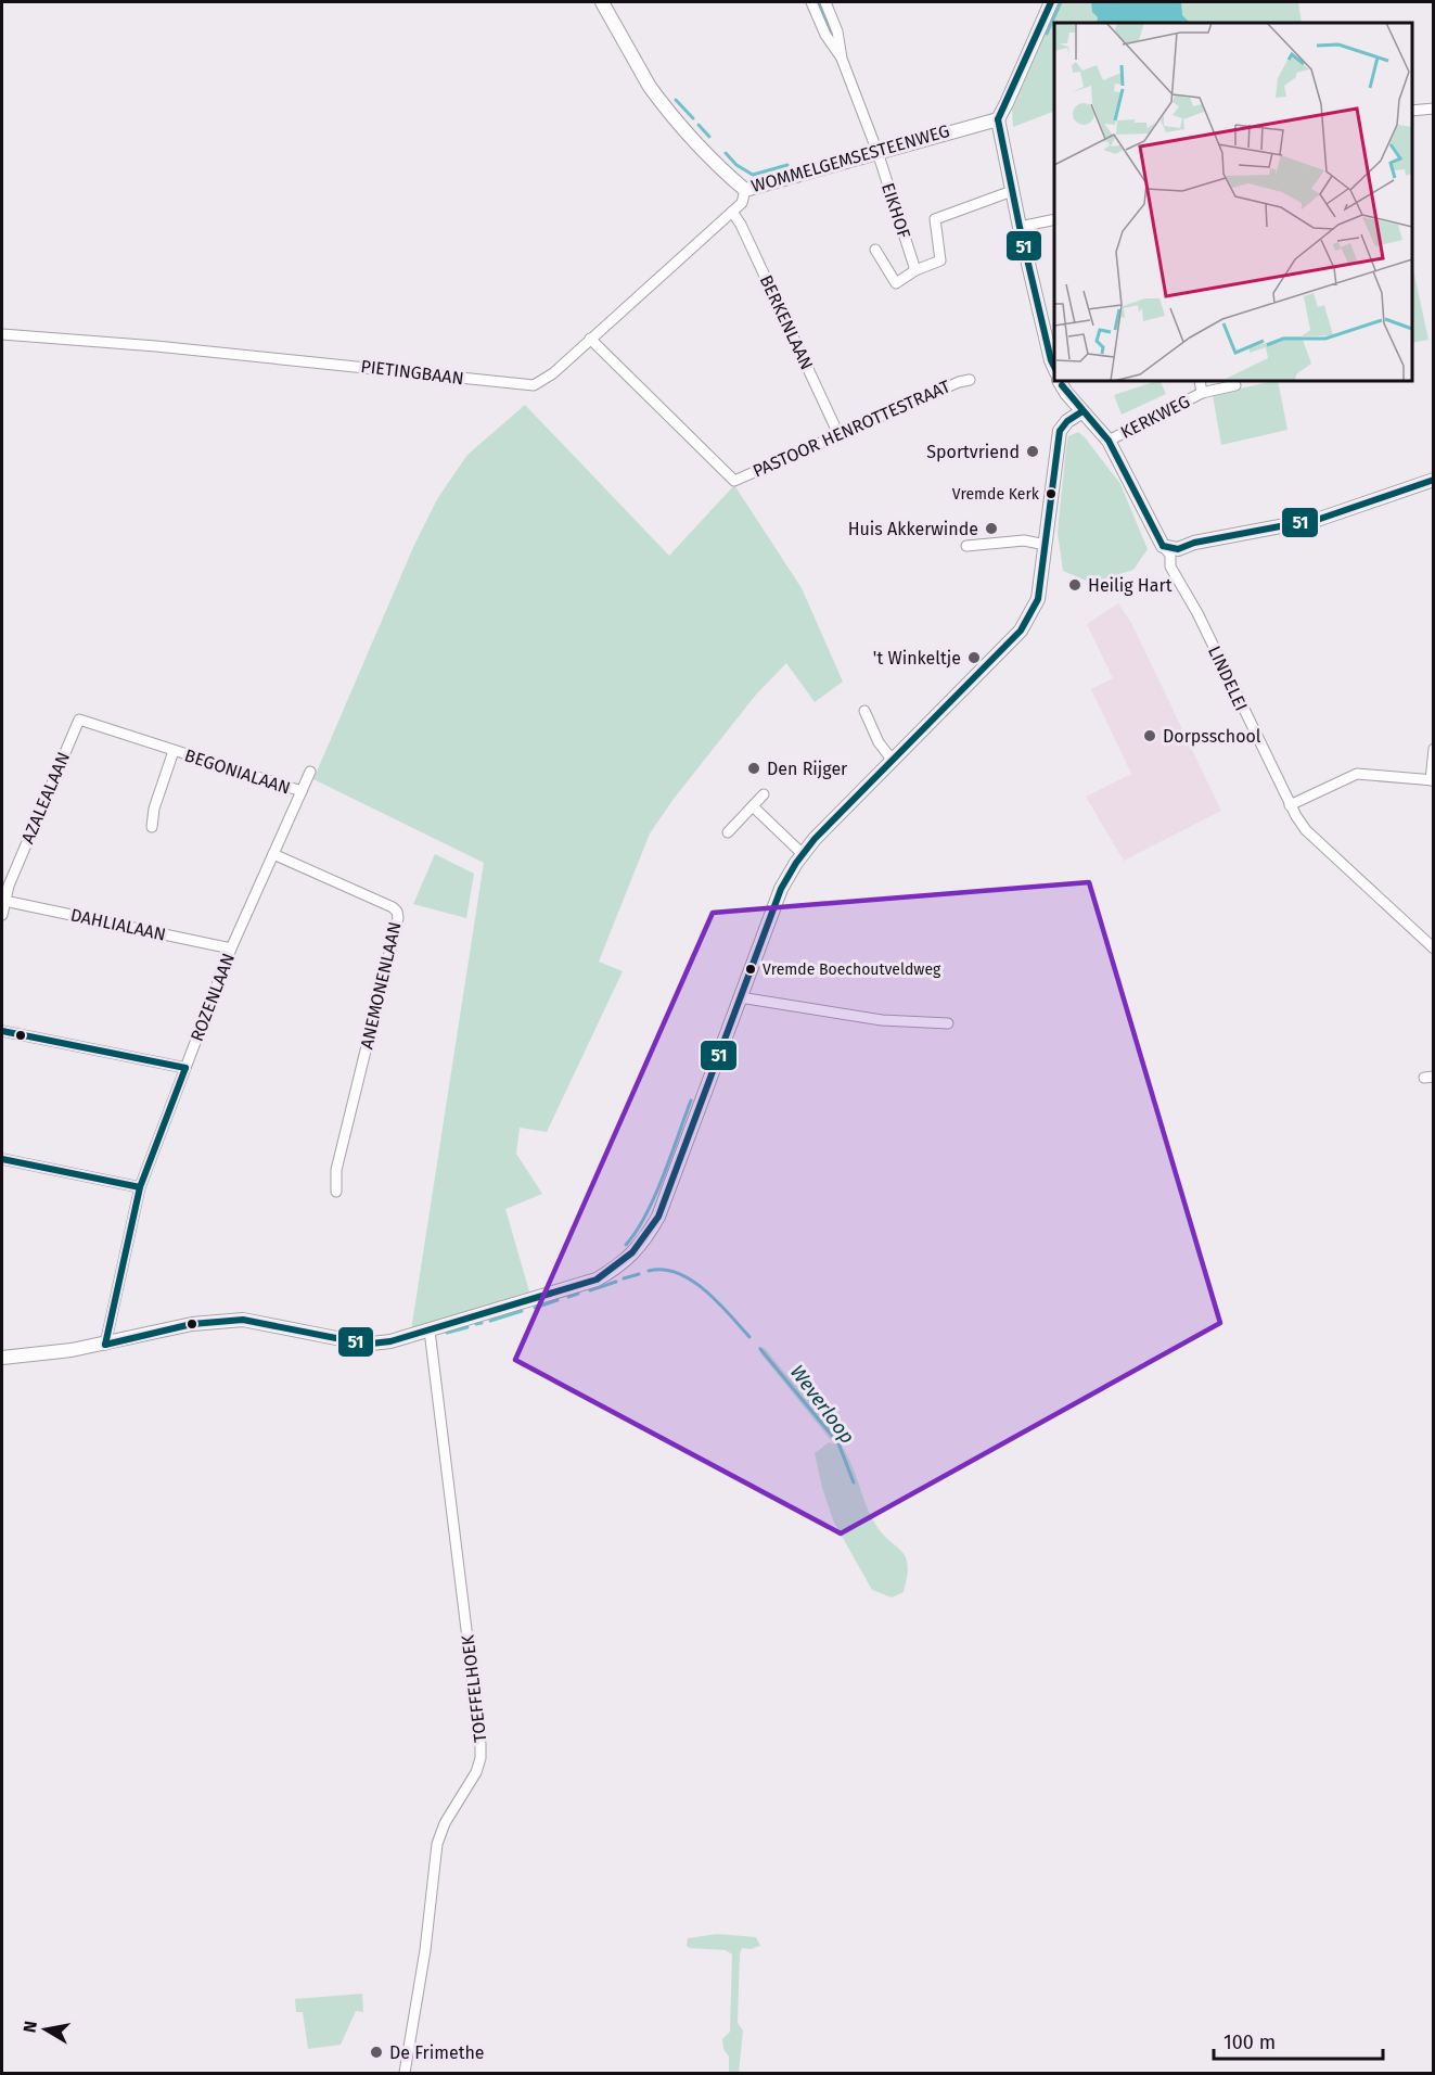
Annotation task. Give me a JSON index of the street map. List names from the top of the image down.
{
  "streets": {
    "street": [
      "WOMMELGEMSESTEENWEG",
      "EIKHOF",
      "BERKENLAAN",
      "PIETINGBAAN",
      "KERKWEG",
      "PASTOOR HENROTTESTRAAT",
      "LINDELEI",
      "BEGONIALAAN",
      "AZALEALAAN",
      "DAHLIALAAN",
      "ANEMONENLAAN",
      "ROZENLAAN",
      "TOEFFELHOEK"
    ]
  },
  "crossings": [
    ["WOMMELGEMSESTEENWEG", "EIKHOF"],
    ["WOMMELGEMSESTEENWEG", "PIETINGBAAN"],
    ["BERKENLAAN", "PIETINGBAAN"],
    ["BERKENLAAN", "PASTOOR HENROTTESTRAAT"],
    ["PIETINGBAAN", "PASTOOR HENROTTESTRAAT"],
    ["BEGONIALAAN", "AZALEALAAN"],
    ["BEGONIALAAN", "ROZENLAAN"],
    ["AZALEALAAN", "DAHLIALAAN"],
    ["DAHLIALAAN", "ROZENLAAN"],
    ["ANEMONENLAAN", "ROZENLAAN"]
  ],
  "water": ["Weverloop"],
  "places": [
    "Sportvriend",
    "Vremde Kerk",
    "Huis Akkerwinde",
    "Heilig Hart",
    "'t Winkeltje",
    "Dorpsschool",
    "Den Rijger",
    "Vremde Boechoutveldweg",
    "De Frimethe"
  ],
  "lines": ["transit line 51"],
  "scale_bar": "100 m",
  "north": "left"
}
